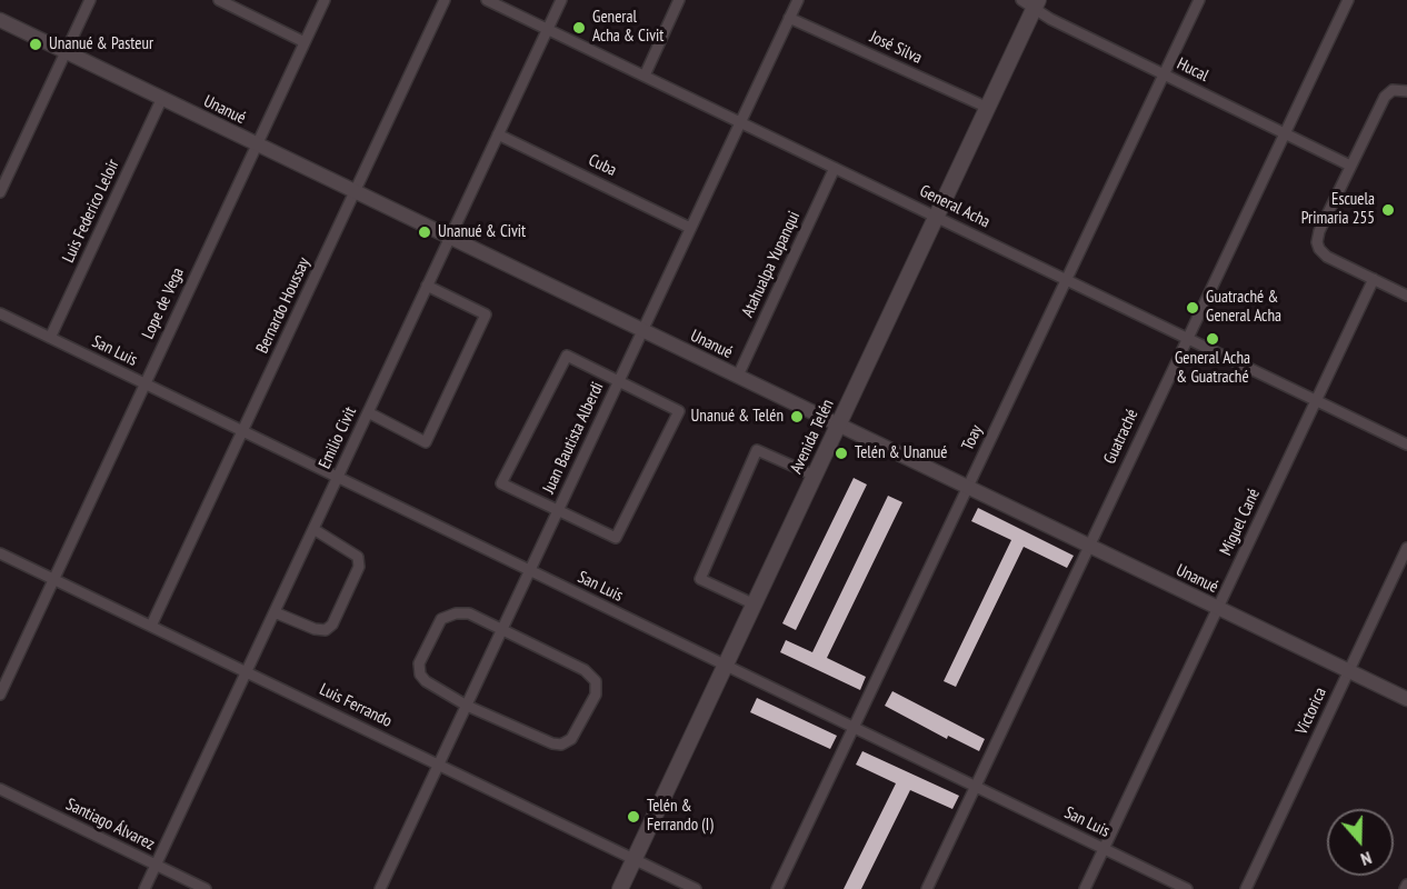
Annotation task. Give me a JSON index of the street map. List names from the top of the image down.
{
  "streets": {
    "main road": ["Avenida Telén"],
    "street": [
      "José Silva",
      "Hucal",
      "Unanué",
      "Cuba",
      "General Acha",
      "Luis Federico Leloir",
      "Atahualpa Yupanqui",
      "Lope de Vega",
      "Bernardo Houssay",
      "San Luis",
      "Guatraché",
      "Emilio Civit",
      "Juan Bautista Alberdi",
      "Toay",
      "Miguel Cané",
      "Luis Ferrando",
      "Victorica",
      "Santiago Álvarez"
    ]
  },
  "crossings": [
    ["José Silva", "Avenida Telén"],
    ["José Silva", "Juan Bautista Alberdi"],
    ["Hucal", "Avenida Telén"],
    ["Hucal", "Guatraché"],
    ["Hucal", "Toay"],
    ["Unanué", "Luis Federico Leloir"],
    ["Unanué", "Atahualpa Yupanqui"],
    ["Unanué", "Lope de Vega"],
    ["Unanué", "Bernardo Houssay"],
    ["Unanué", "Avenida Telén"],
    ["Unanué", "Guatraché"],
    ["Unanué", "Emilio Civit"],
    ["Unanué", "Juan Bautista Alberdi"],
    ["Unanué", "Toay"],
    ["Unanué", "Miguel Cané"],
    ["Unanué", "Victorica"],
    ["Cuba", "Emilio Civit"],
    ["Cuba", "Juan Bautista Alberdi"],
    ["General Acha", "Atahualpa Yupanqui"],
    ["General Acha", "Avenida Telén"],
    ["General Acha", "Guatraché"],
    ["General Acha", "Emilio Civit"],
    ["General Acha", "Juan Bautista Alberdi"],
    ["General Acha", "Toay"],
    ["General Acha", "Miguel Cané"],
    ["Luis Federico Leloir", "San Luis"],
    ["Lope de Vega", "San Luis"],
    ["Lope de Vega", "Luis Ferrando"],
    ["Bernardo Houssay", "San Luis"],
    ["Bernardo Houssay", "Luis Ferrando"],
    ["San Luis", "Avenida Telén"],
    ["San Luis", "Guatraché"],
    ["San Luis", "Emilio Civit"],
    ["San Luis", "Juan Bautista Alberdi"],
    ["San Luis", "Toay"],
    ["San Luis", "Miguel Cané"],
    ["Avenida Telén", "Luis Ferrando"],
    ["Emilio Civit", "Luis Ferrando"],
    ["Emilio Civit", "Santiago Álvarez"],
    ["Juan Bautista Alberdi", "Luis Ferrando"]
  ],
  "places": [
    "General Acha & Civit",
    "Unanué & Pasteur",
    "Escuela Primaria 255",
    "Unanué & Civit",
    "Guatraché & General Acha",
    "General Acha & Guatraché",
    "Unanué & Telén",
    "Telén & Unanué",
    "Telén & Ferrando (I)"
  ],
  "north": "bottom"
}
